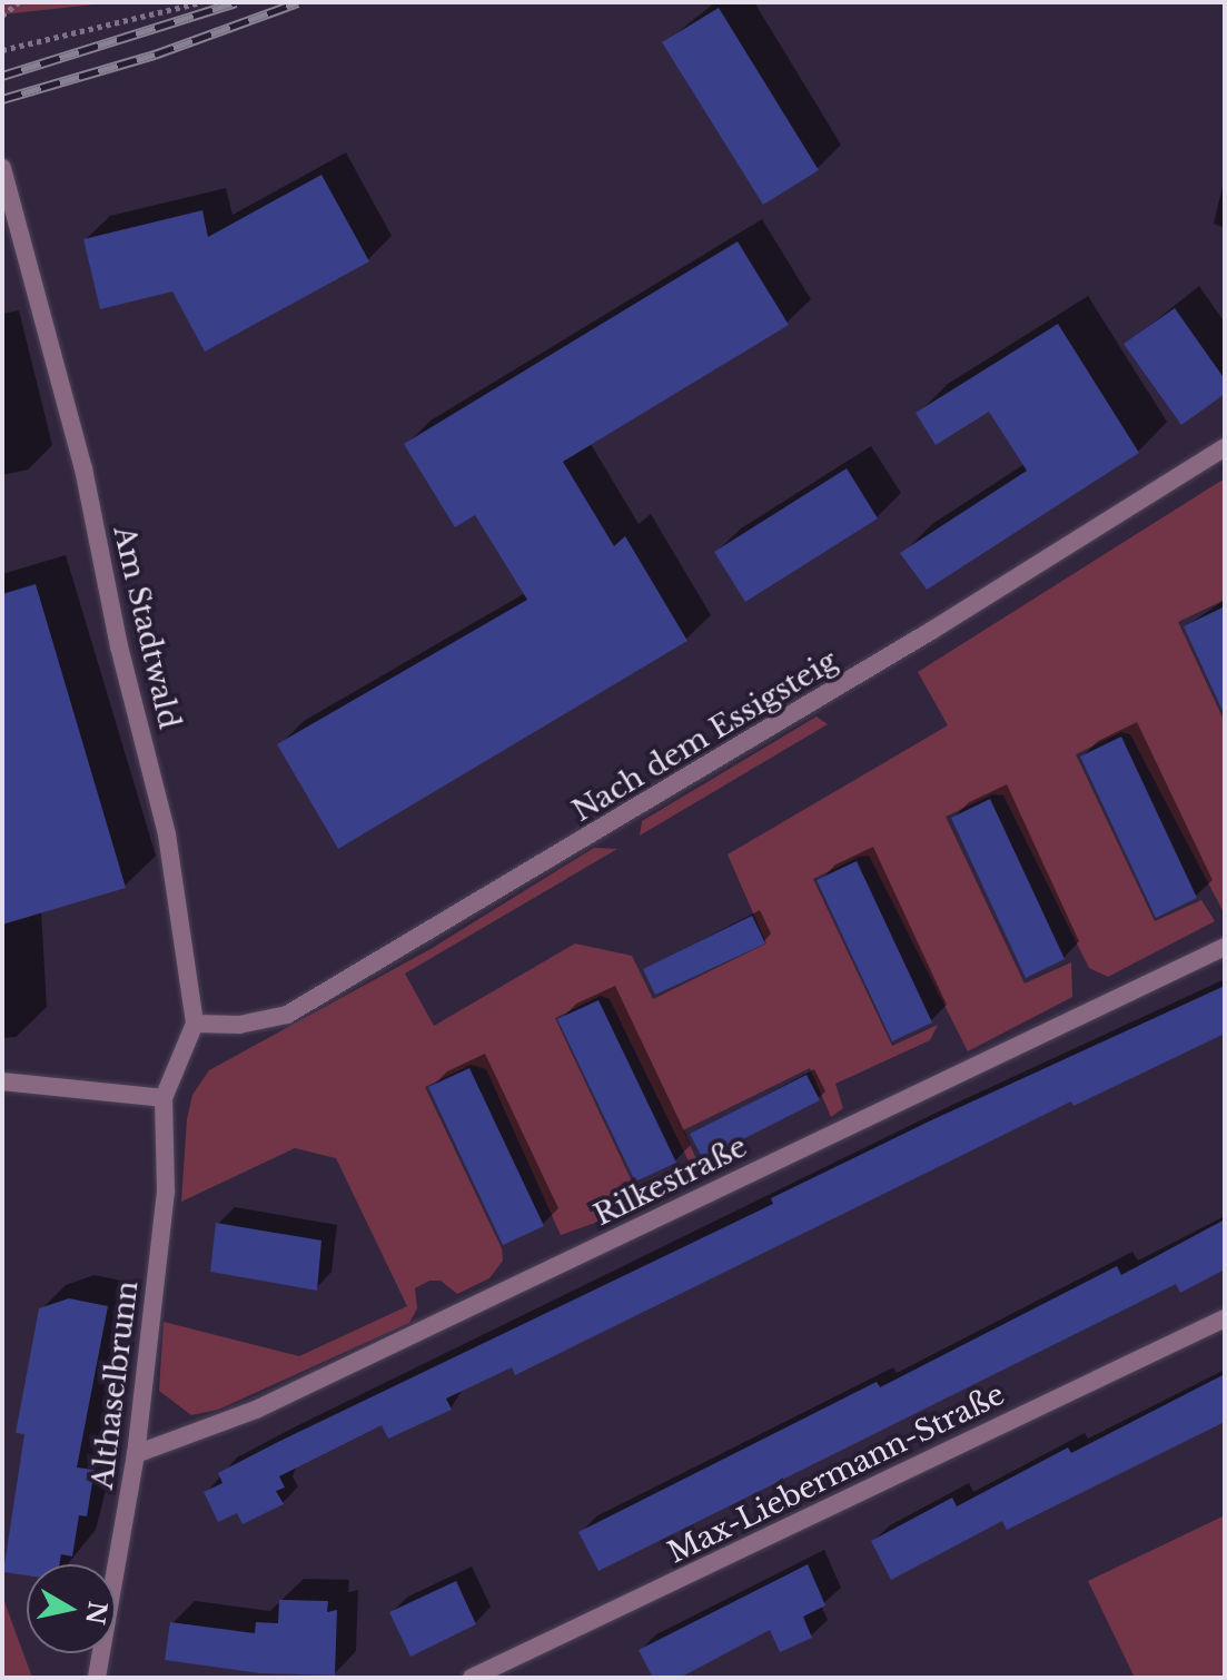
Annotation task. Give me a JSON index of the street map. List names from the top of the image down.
{
  "streets": {
    "street": [
      "Am Stadtwald",
      "Nach dem Essigsteig",
      "Rilkestraße",
      "Althaselbrunn",
      "Max-Liebermann-Straße"
    ]
  },
  "crossings": [
    ["Am Stadtwald", "Nach dem Essigsteig"],
    ["Rilkestraße", "Althaselbrunn"]
  ],
  "north": "right"
}
